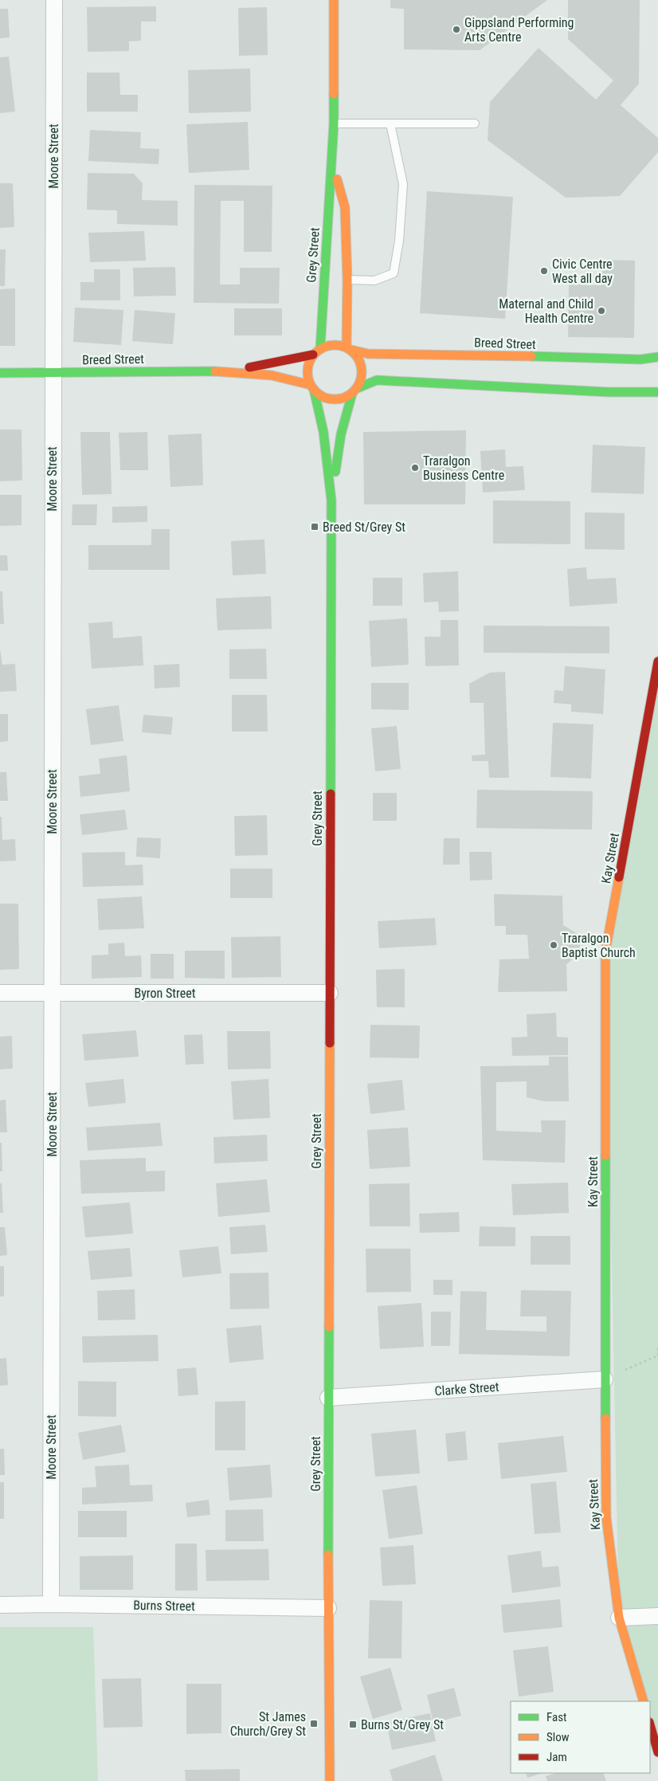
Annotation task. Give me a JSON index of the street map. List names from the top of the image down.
{
  "streets": {
    "main road": ["Grey Street", "Breed Street", "Kay Street"],
    "street": [
      "Moore Street",
      "Byron Street",
      "Clarke Street",
      "Burns Street"
    ]
  },
  "crossings": [
    ["Moore Street", "Breed Street"],
    ["Moore Street", "Byron Street"],
    ["Moore Street", "Burns Street"],
    ["Grey Street", "Breed Street"],
    ["Grey Street", "Byron Street"],
    ["Grey Street", "Clarke Street"],
    ["Grey Street", "Burns Street"],
    ["Kay Street", "Clarke Street"]
  ],
  "places": {
    "other": [
      "Gippsland Performing Arts Centre",
      "Civic Centre West all day",
      "Maternal and Child Health Centre",
      "Traralgon Business Centre",
      "Traralgon Baptist Church"
    ],
    "transit": ["Breed St/Grey St", "St James Church/Grey St", "Burns St/Grey St"]
  },
  "legend": ["Fast", "Slow", "Jam"]
}
